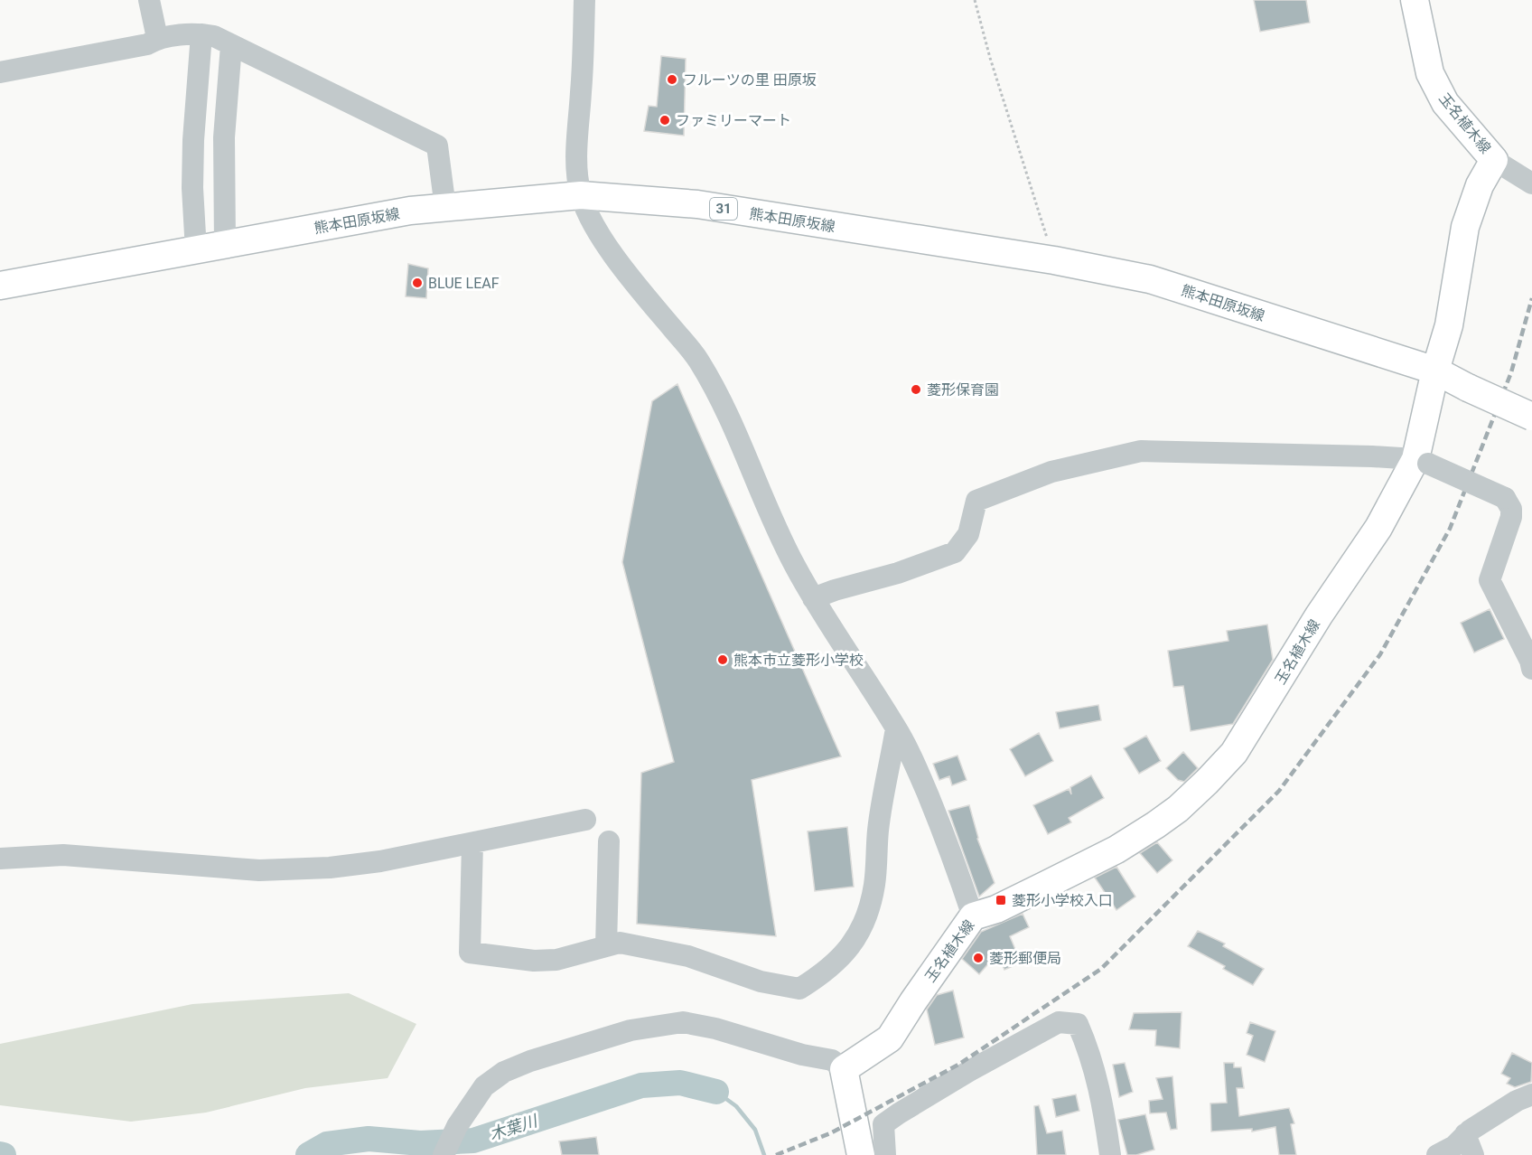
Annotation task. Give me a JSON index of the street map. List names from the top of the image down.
{
  "streets": {
    "main road": ["玉名植木線", "31", "熊本田原坂線"]
  },
  "crossings": [
    ["玉名植木線", "熊本田原坂線"]
  ],
  "water": ["木葉川"],
  "places": {
    "other": [
      "フルーツの里 田原坂",
      "ファミリーマート",
      "BLUE LEAF",
      "菱形保育園",
      "熊本市立菱形小学校",
      "菱形郵便局"
    ],
    "transit": ["菱形小学校入口"]
  }
}
